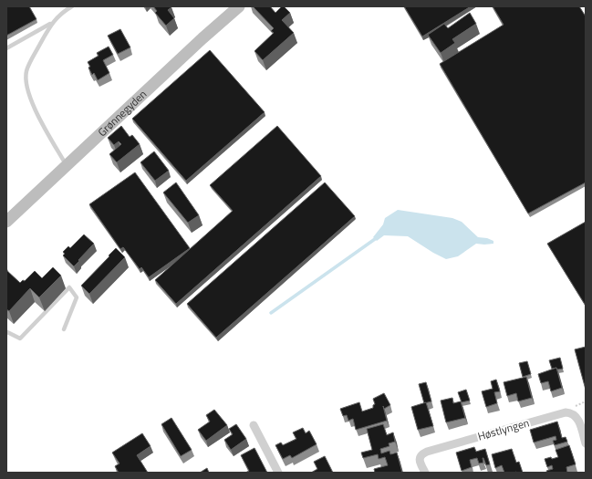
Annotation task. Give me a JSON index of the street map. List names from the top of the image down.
{
  "streets": {
    "street": ["Grønnegyden", "Høstlyngen"]
  }
}
